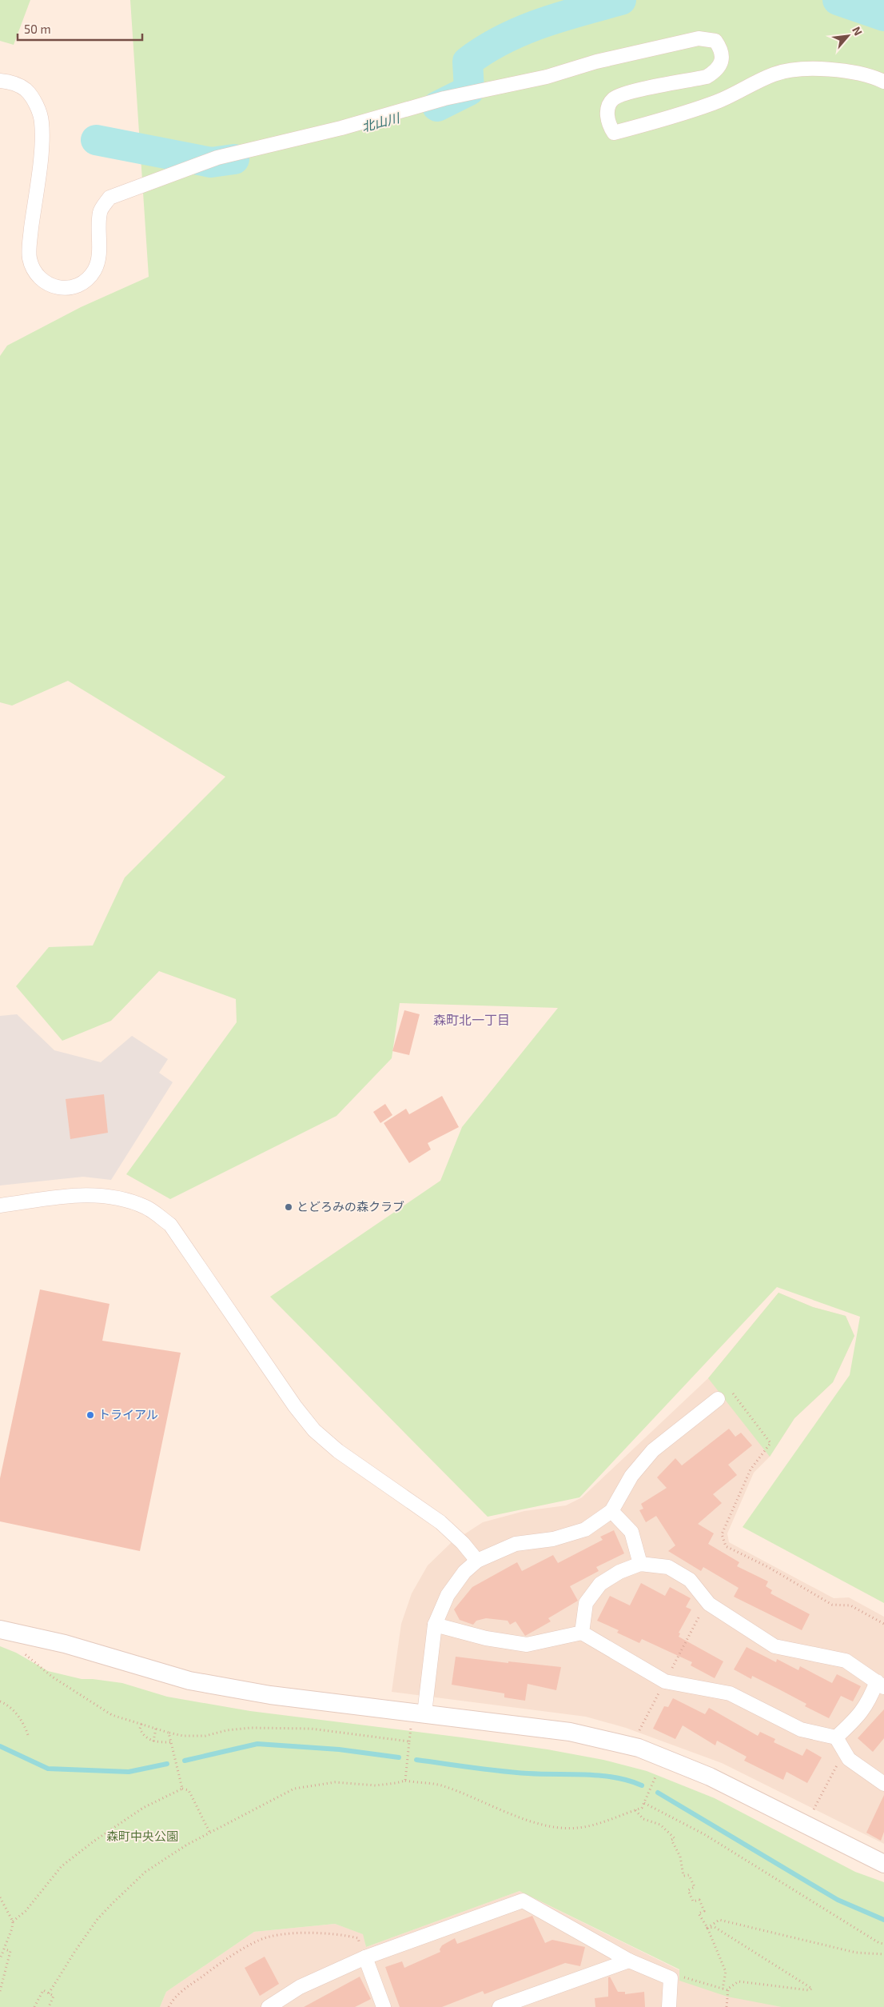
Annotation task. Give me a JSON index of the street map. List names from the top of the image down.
{
  "districts": ["森町北一丁目"],
  "water": ["北山川"],
  "parks": ["森町中央公園"],
  "places": ["とどろみの森クラブ", "トライアル"],
  "scale_bar": "50 m",
  "north": "top right"
}
